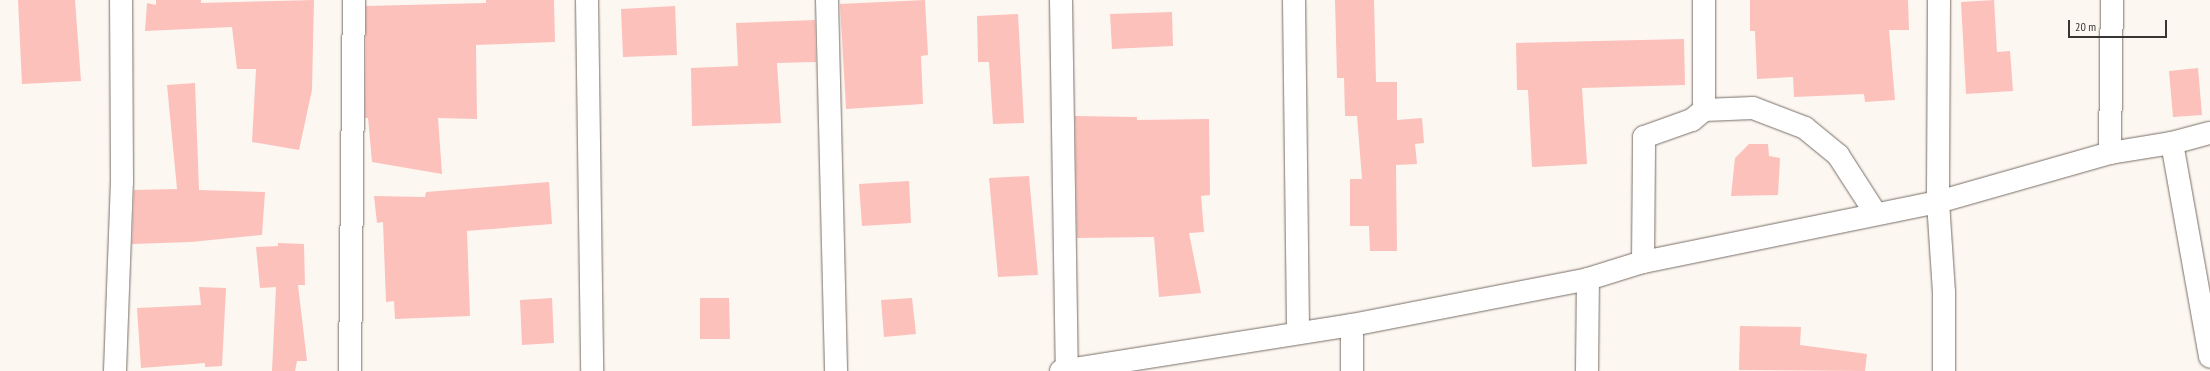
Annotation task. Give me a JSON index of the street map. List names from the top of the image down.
{
  "scale_bar": "20 m"
}
